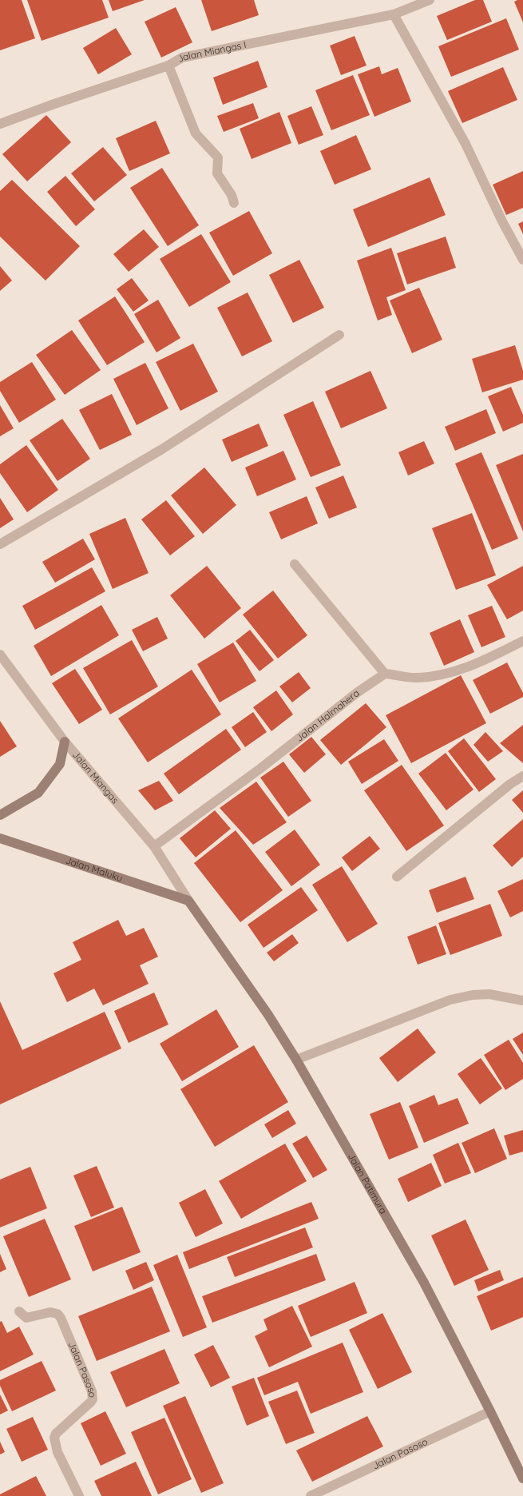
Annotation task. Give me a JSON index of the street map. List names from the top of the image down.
{
  "streets": {
    "main road": ["Jalan Maluku", "Jalan Patimura"],
    "street": [
      "Jalan Miangas I",
      "Jalan Halmahera",
      "Jalan Miangas",
      "Jalan Pasoso"
    ]
  },
  "crossings": [
    ["Jalan Halmahera", "Jalan Miangas"],
    ["Jalan Miangas", "Jalan Maluku"],
    ["Jalan Miangas", "Jalan Patimura"],
    ["Jalan Maluku", "Jalan Patimura"],
    ["Jalan Patimura", "Jalan Pasoso"]
  ]
}
